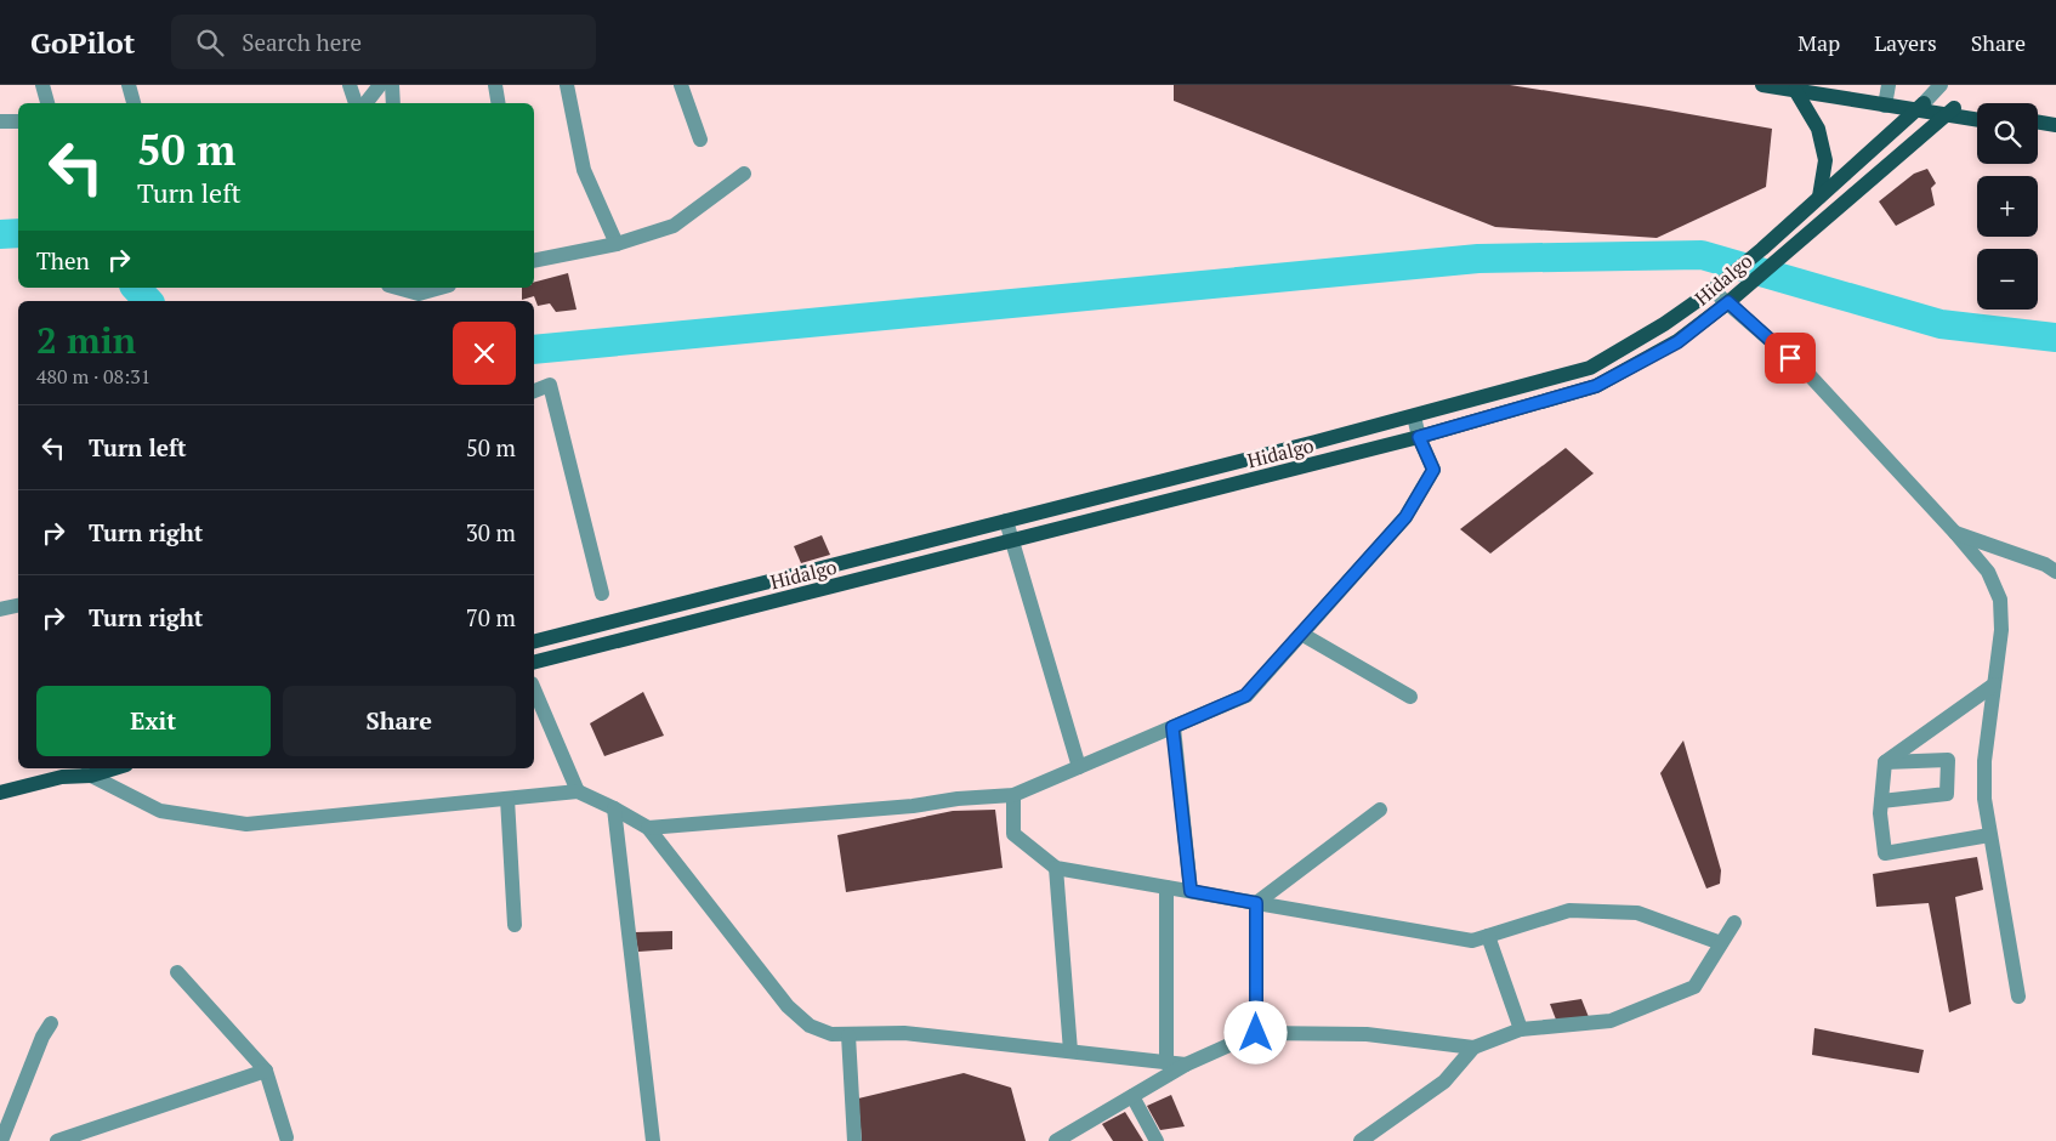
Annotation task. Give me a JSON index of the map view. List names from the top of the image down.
{
  "streets": {
    "main road": ["Hidalgo"]
  },
  "page": {
    "header": "GoPilot",
    "search": "Search here",
    "nav": ["Map", "Layers", "Share"],
    "map_buttons": ["+", "−"],
    "turn": ["50 m", "Turn left"],
    "then": "Then",
    "heading": ["2 min", "480 m · 08:31"],
    "list": [
      {
        "name": "Turn left",
        "value": "50 m"
      },
      {
        "name": "Turn right",
        "value": "30 m"
      },
      {
        "name": "Turn right",
        "value": "70 m"
      }
    ],
    "buttons": ["Exit", "Share"]
  }
}
